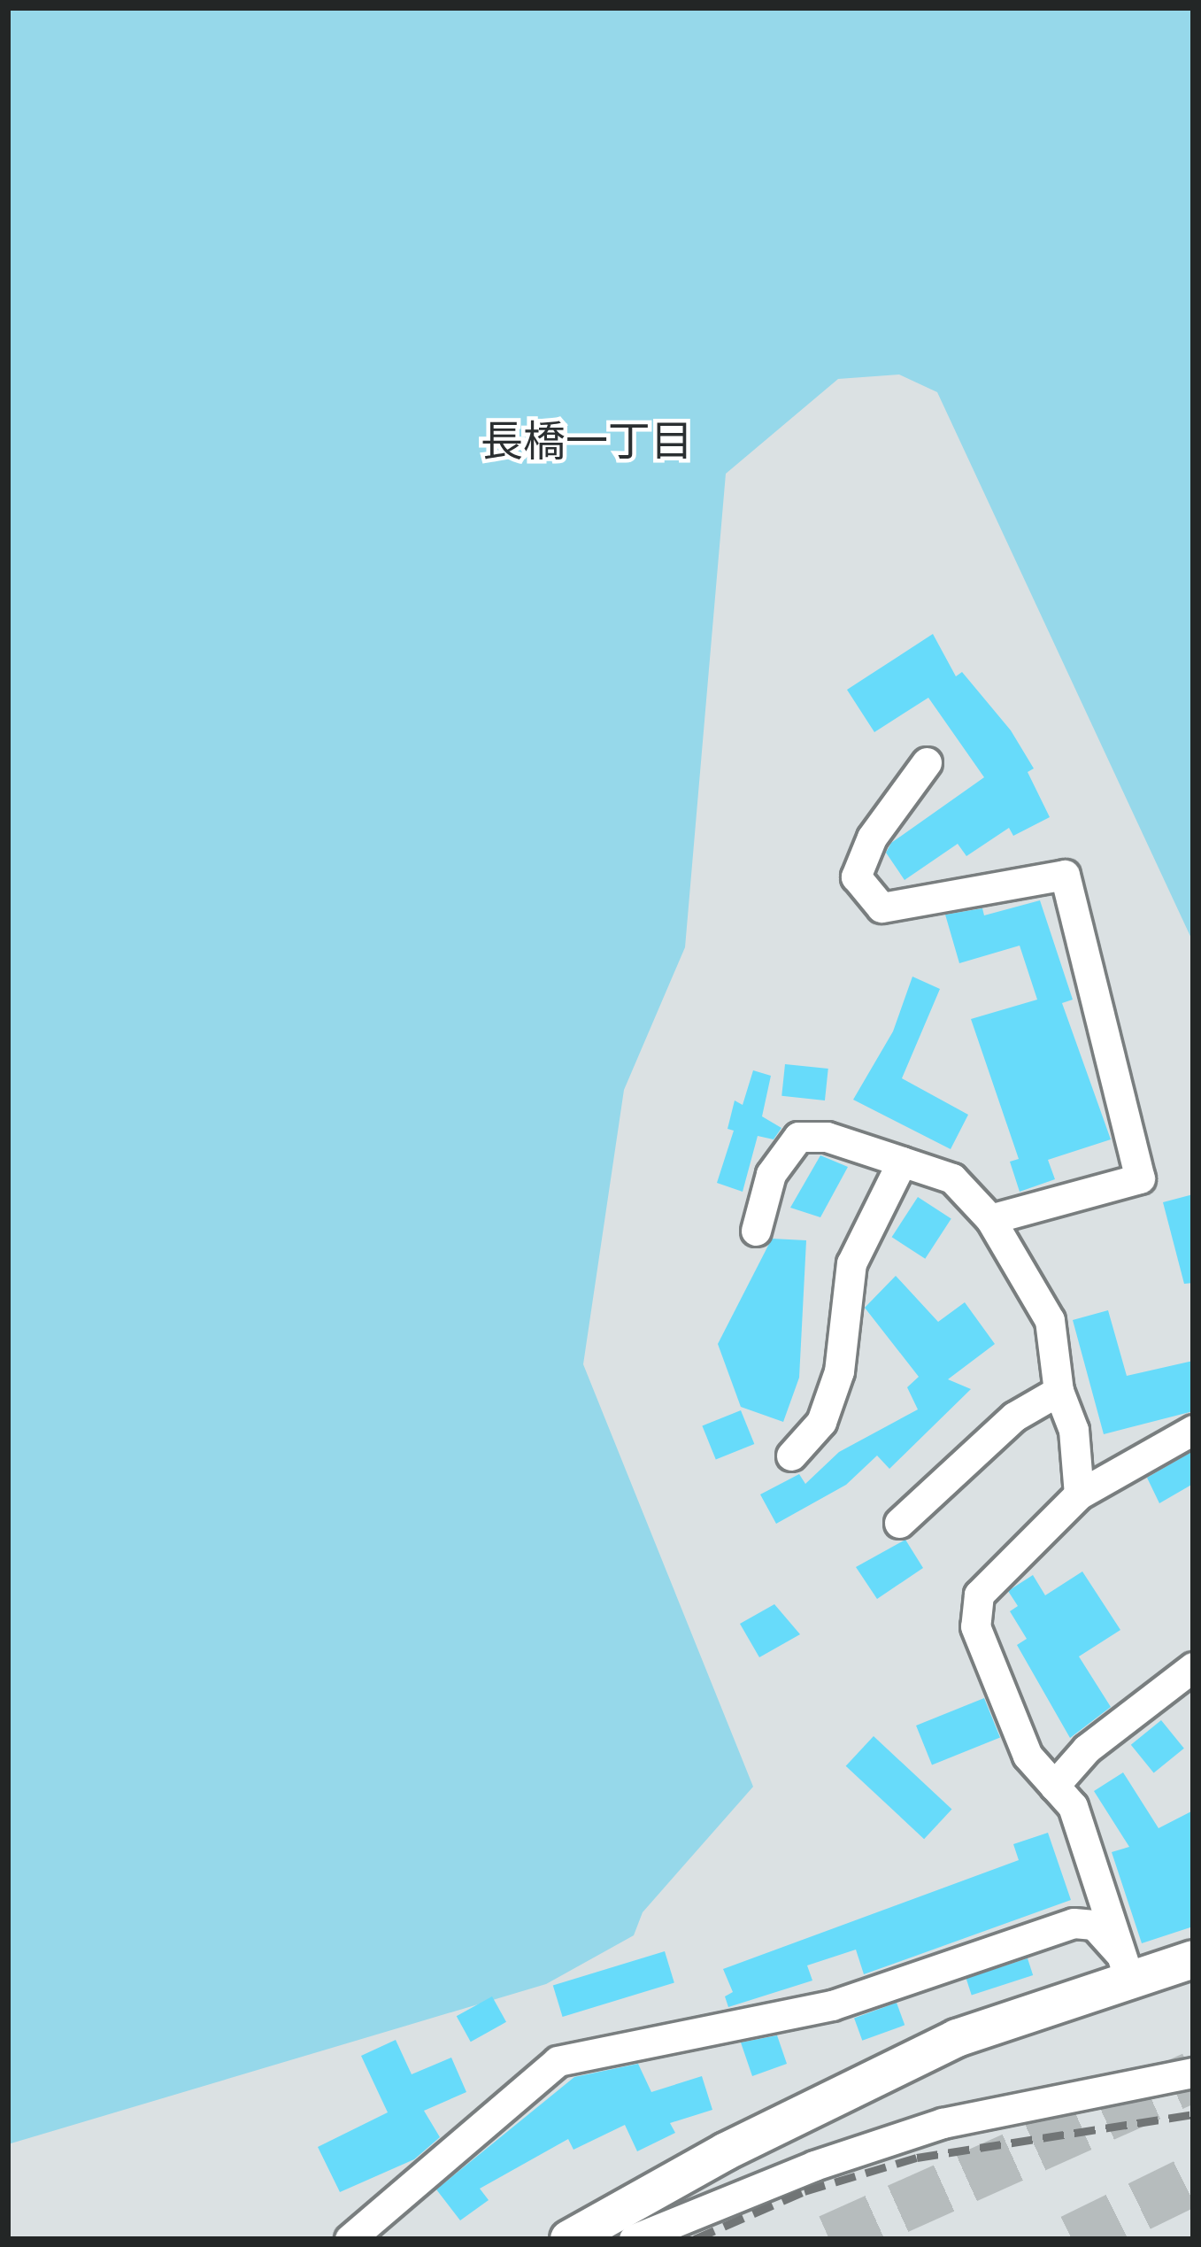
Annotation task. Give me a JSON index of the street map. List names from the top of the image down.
{
  "districts": ["長橋一丁目"]
}
